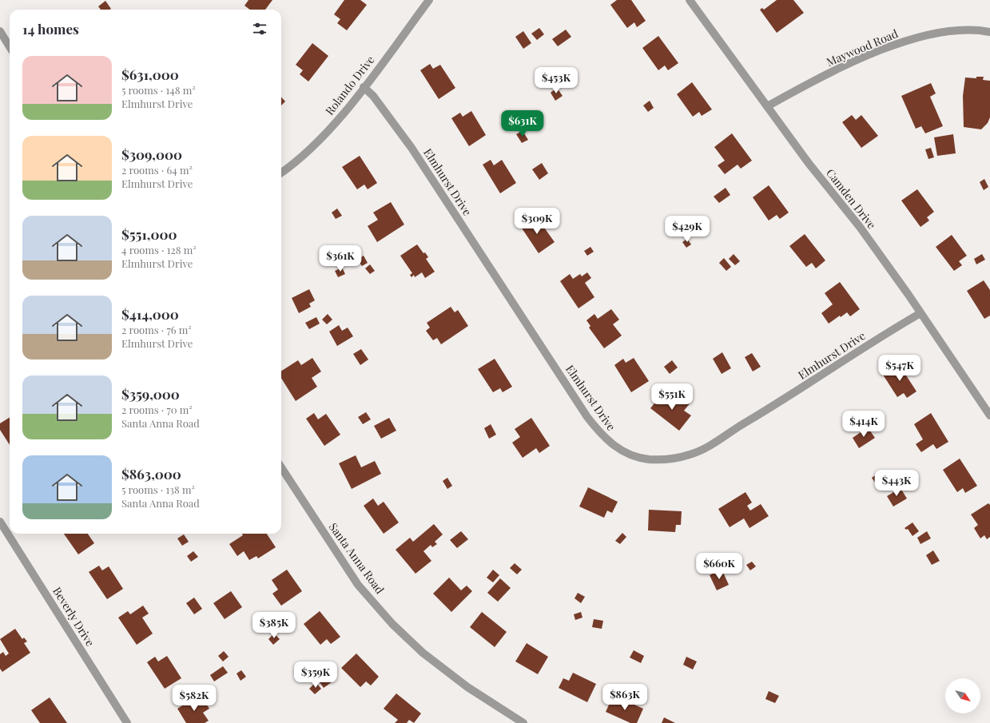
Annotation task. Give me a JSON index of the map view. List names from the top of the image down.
{
  "streets": {
    "street": [
      "Maywood Road",
      "Rolando Drive",
      "Elmhurst Drive",
      "Camden Drive",
      "Santa Anna Road",
      "Beverly Drive"
    ]
  },
  "crossings": [
    ["Maywood Road", "Camden Drive"],
    ["Rolando Drive", "Elmhurst Drive"],
    ["Elmhurst Drive", "Camden Drive"]
  ],
  "north": "bottom right",
  "page": {
    "heading": "14 homes",
    "list": [
      {
        "name": "$631,000",
        "note": "5 rooms · 148 m² · Elmhurst Drive"
      },
      {
        "name": "$309,000",
        "note": "2 rooms · 64 m² · Elmhurst Drive"
      },
      {
        "name": "$551,000",
        "note": "4 rooms · 128 m² · Elmhurst Drive"
      },
      {
        "name": "$414,000",
        "note": "2 rooms · 76 m² · Elmhurst Drive"
      },
      {
        "name": "$359,000",
        "note": "2 rooms · 70 m² · Santa Anna Road"
      },
      {
        "name": "$863,000",
        "note": "5 rooms · 138 m² · Santa Anna Road"
      }
    ],
    "price": [
      "$453K",
      "$631K",
      "$309K",
      "$429K",
      "$361K",
      "$547K",
      "$551K",
      "$414K",
      "$443K",
      "$660K",
      "$385K",
      "$359K",
      "$863K",
      "$582K"
    ]
  }
}
